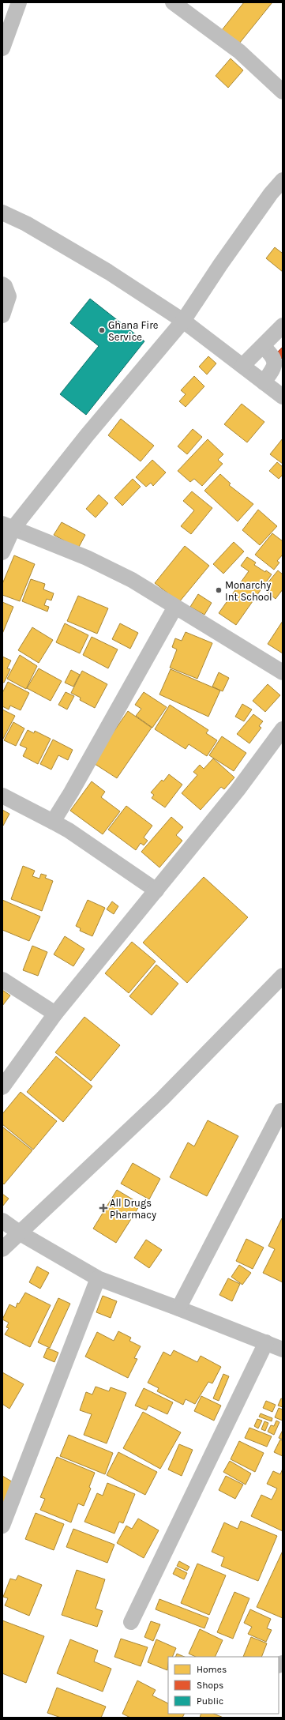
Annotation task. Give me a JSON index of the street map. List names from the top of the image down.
{
  "places": {
    "other": ["Ghana Fire Service", "Monarchy Int School"],
    "health": ["All Drugs Pharmacy"]
  },
  "legend": ["Homes", "Shops", "Public"]
}
